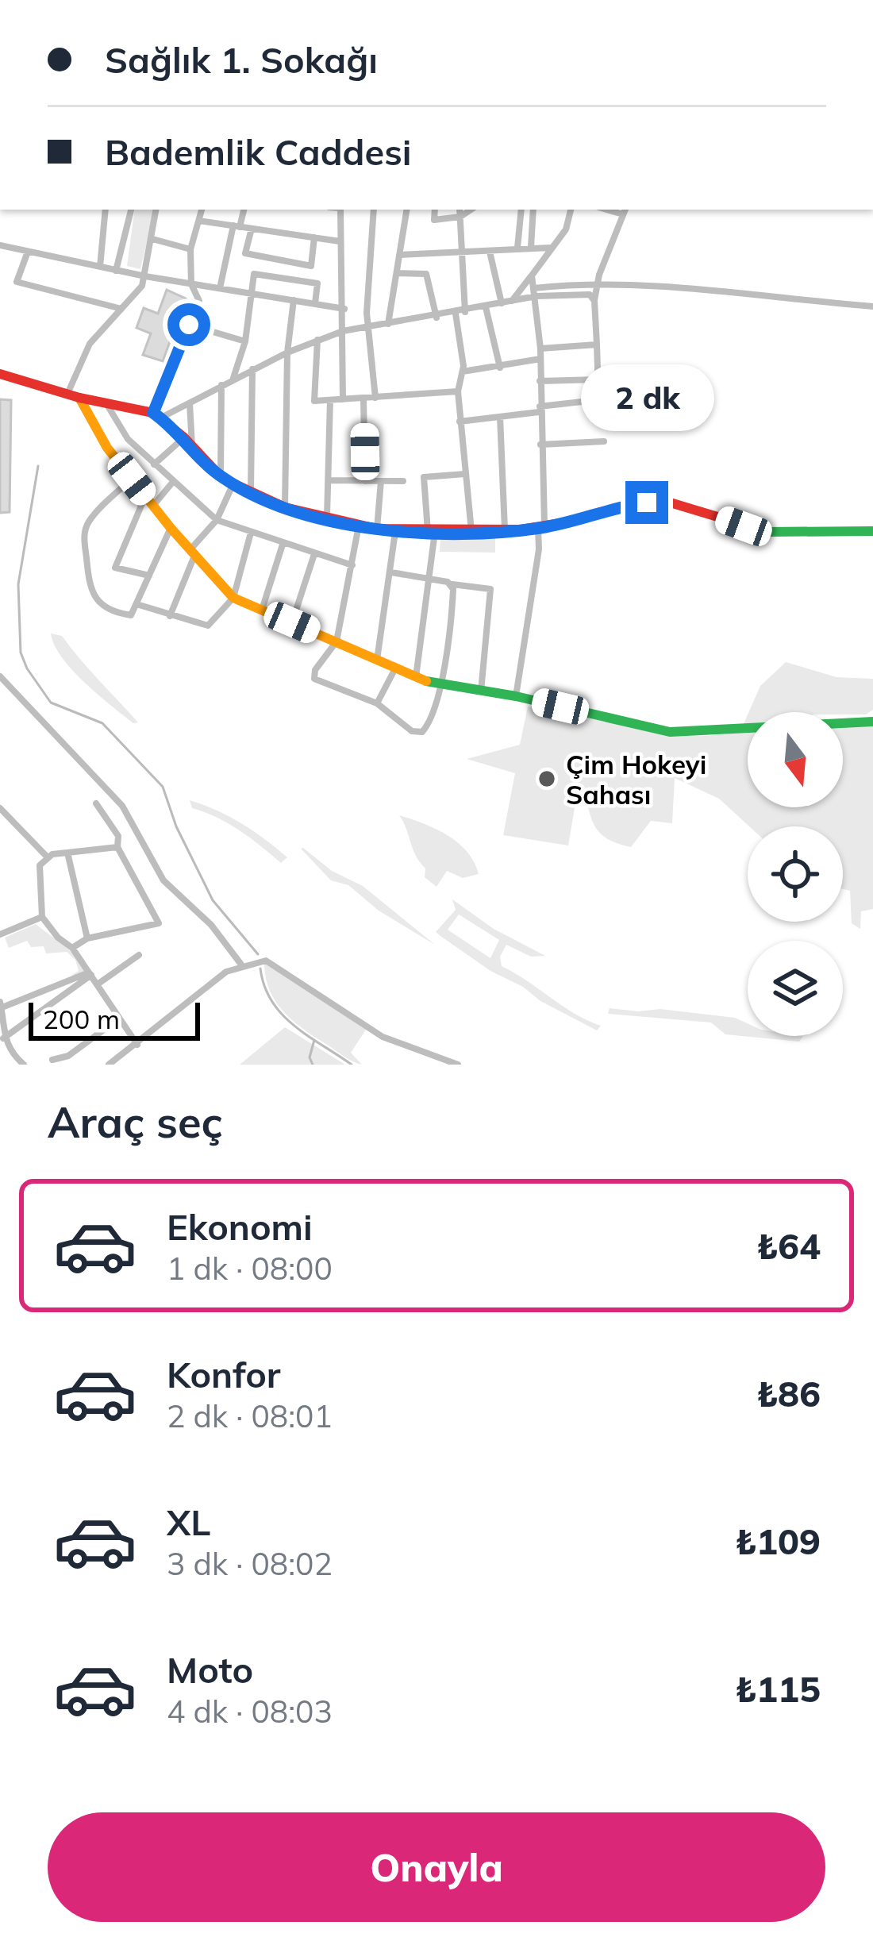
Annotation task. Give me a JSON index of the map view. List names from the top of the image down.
{
  "places": ["Çim Hokeyi Sahası"],
  "scale_bar": "200 m",
  "north": "bottom",
  "page": {
    "banner": ["Sağlık 1. Sokağı", "Bademlik Caddesi"],
    "bubble": "2 dk",
    "scale": "200 m",
    "heading": "Araç seç",
    "list": [
      {
        "name": "Ekonomi",
        "note": "1 dk · 08:00",
        "value": "₺64"
      },
      {
        "name": "Konfor",
        "note": "2 dk · 08:01",
        "value": "₺86"
      },
      {
        "name": "XL",
        "note": "3 dk · 08:02",
        "value": "₺109"
      },
      {
        "name": "Moto",
        "note": "4 dk · 08:03",
        "value": "₺115"
      }
    ],
    "buttons": "Onayla"
  }
}
